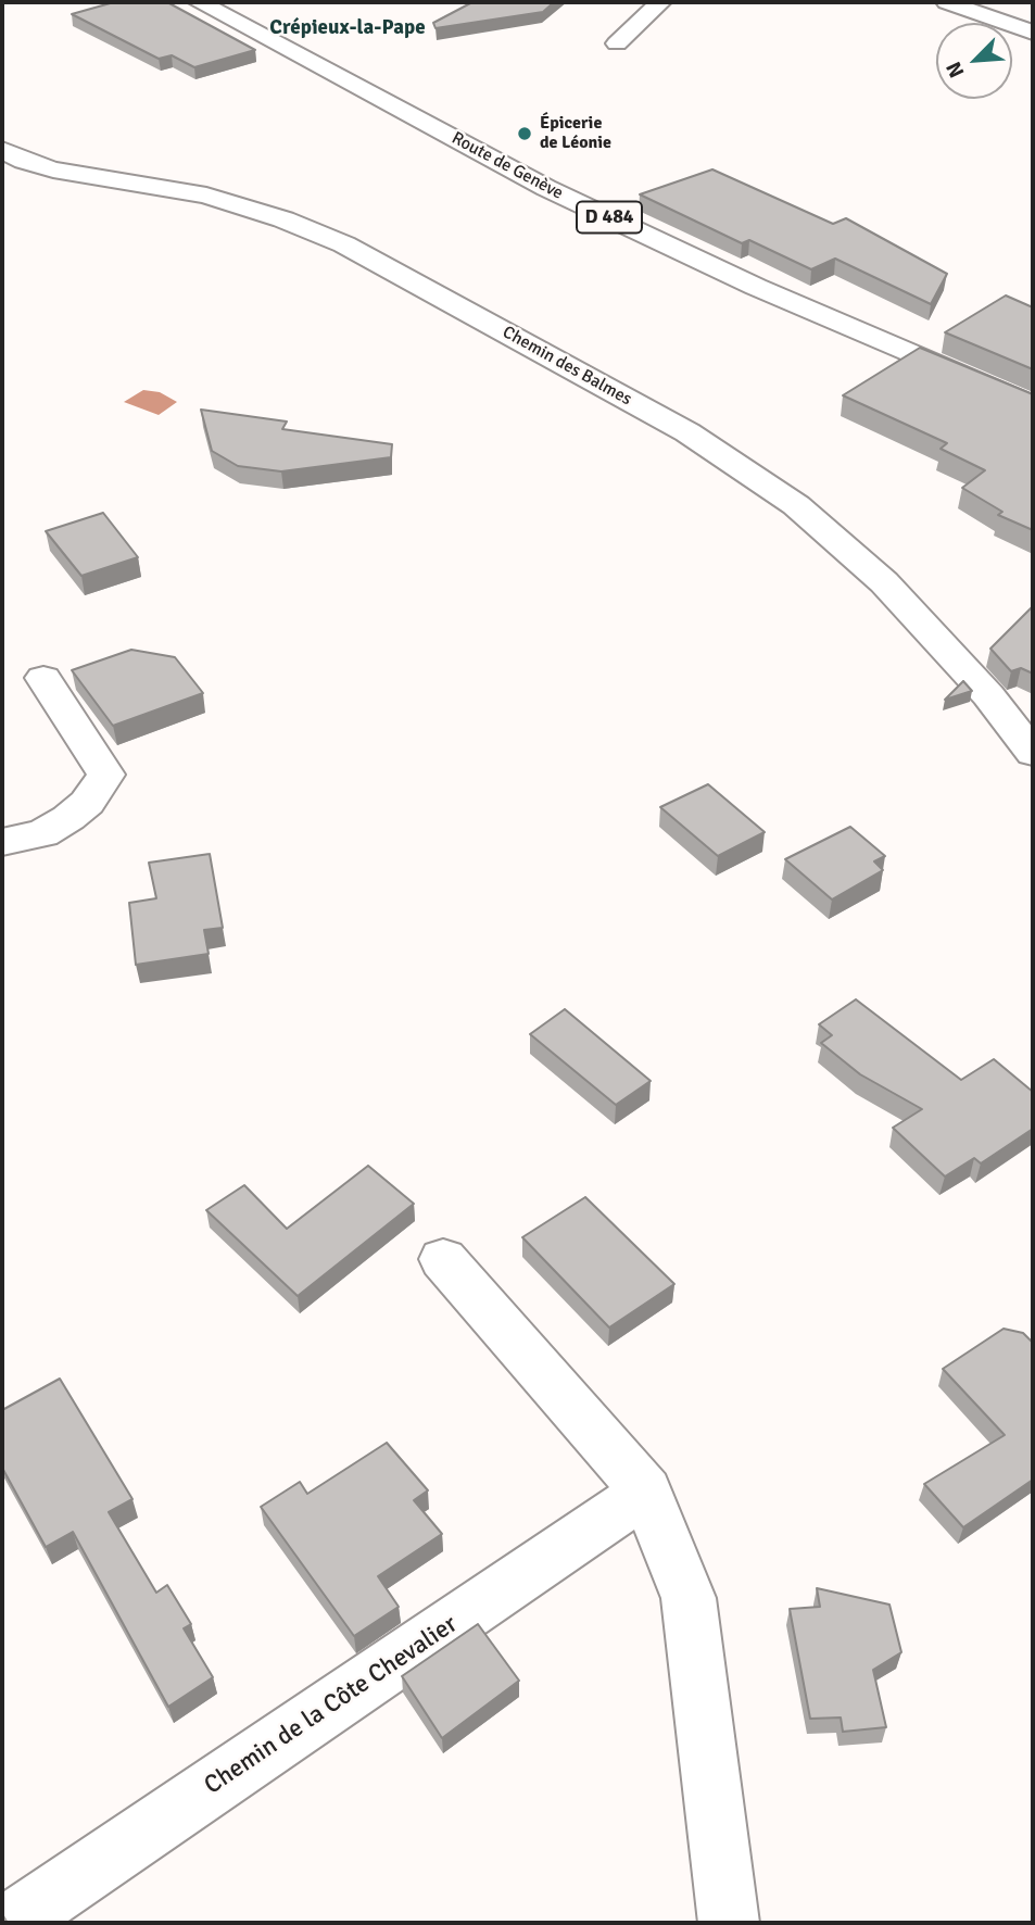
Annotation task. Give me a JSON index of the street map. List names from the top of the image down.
{
  "streets": {
    "street": [
      "Route de Genève",
      "D 484",
      "Chemin des Balmes",
      "Chemin de la Côte Chevalier"
    ]
  },
  "districts": ["Crépieux-la-Pape"],
  "places": ["Épicerie de Léonie"],
  "north": "bottom left"
}
